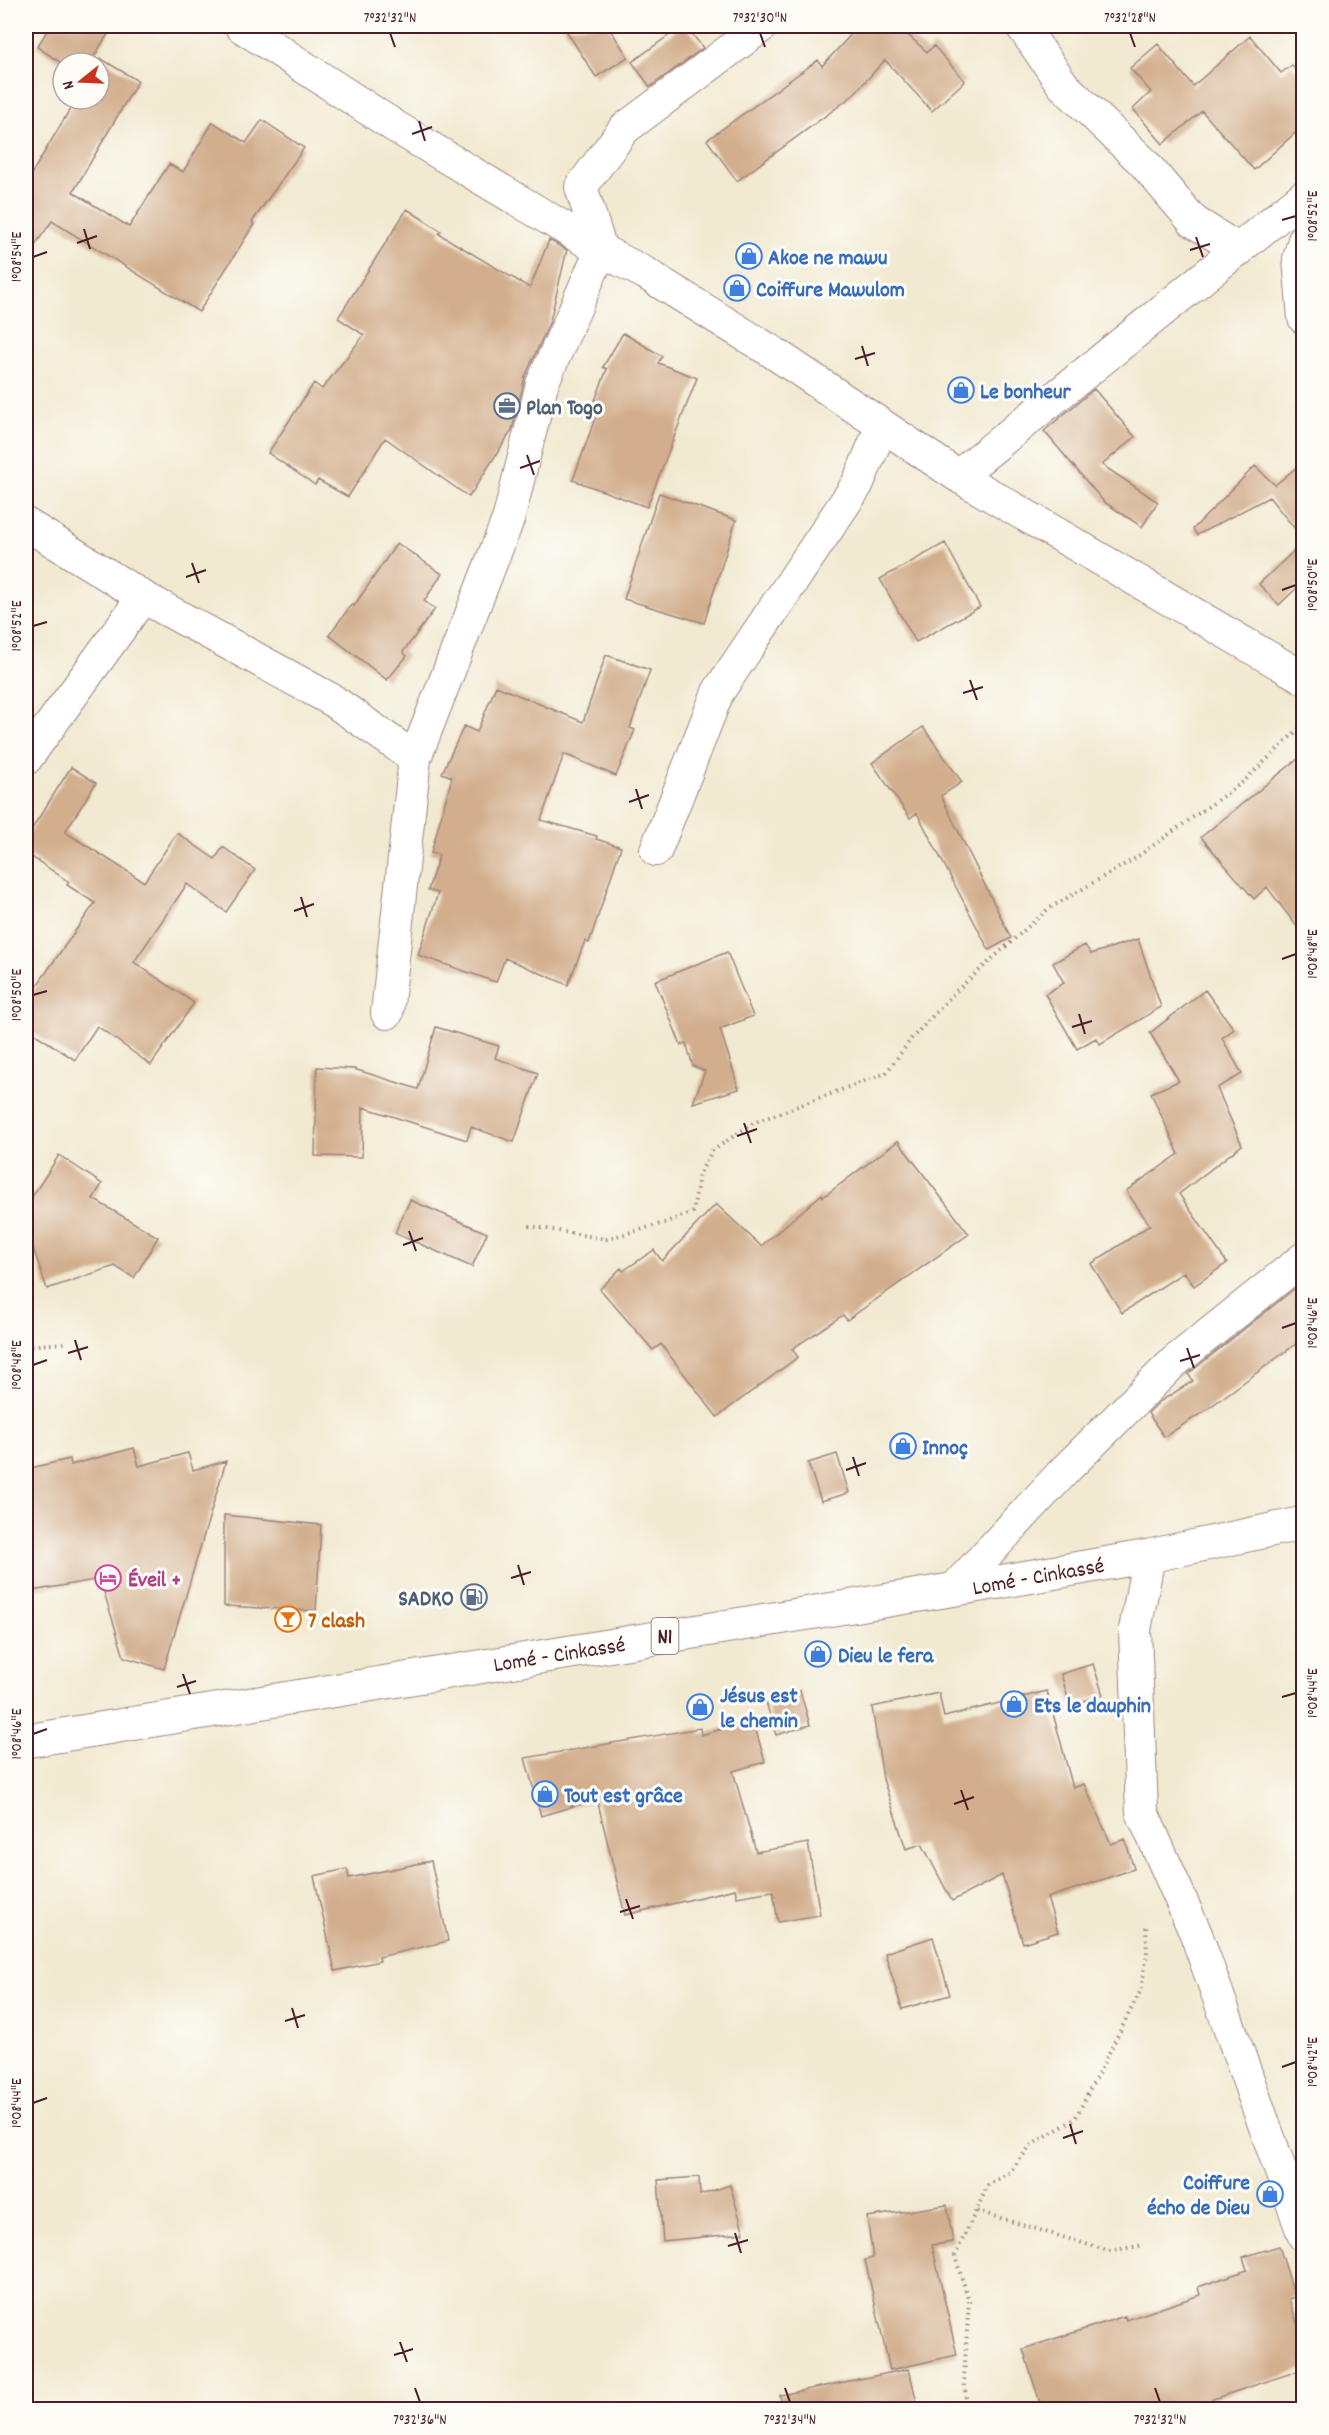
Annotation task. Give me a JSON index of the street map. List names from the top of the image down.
{
  "streets": {
    "highway": ["Lomé - Cinkassé", "N1"]
  },
  "places": {
    "shop": [
      "Akoe ne mawu",
      "Coiffure Mawulom",
      "Le bonheur",
      "Innoç",
      "Dieu le fera",
      "Ets le dauphin",
      "Jésus est le chemin",
      "Tout est grâce",
      "Coiffure écho de Dieu"
    ],
    "office": ["Plan Togo"],
    "hotel": ["Éveil +"],
    "fuel station": ["SADKO"],
    "bar": ["7 clash"]
  },
  "north": "left",
  "coordinates": [
    "7°32'32\"N",
    "7°32'30\"N",
    "7°32'28\"N",
    "1°08'52\"E",
    "1°08'54\"E",
    "1°08'50\"E",
    "1°08'48\"E",
    "1°08'46\"E",
    "1°08'44\"E",
    "1°08'42\"E",
    "7°32'36\"N",
    "7°32'34\"N"
  ]
}
